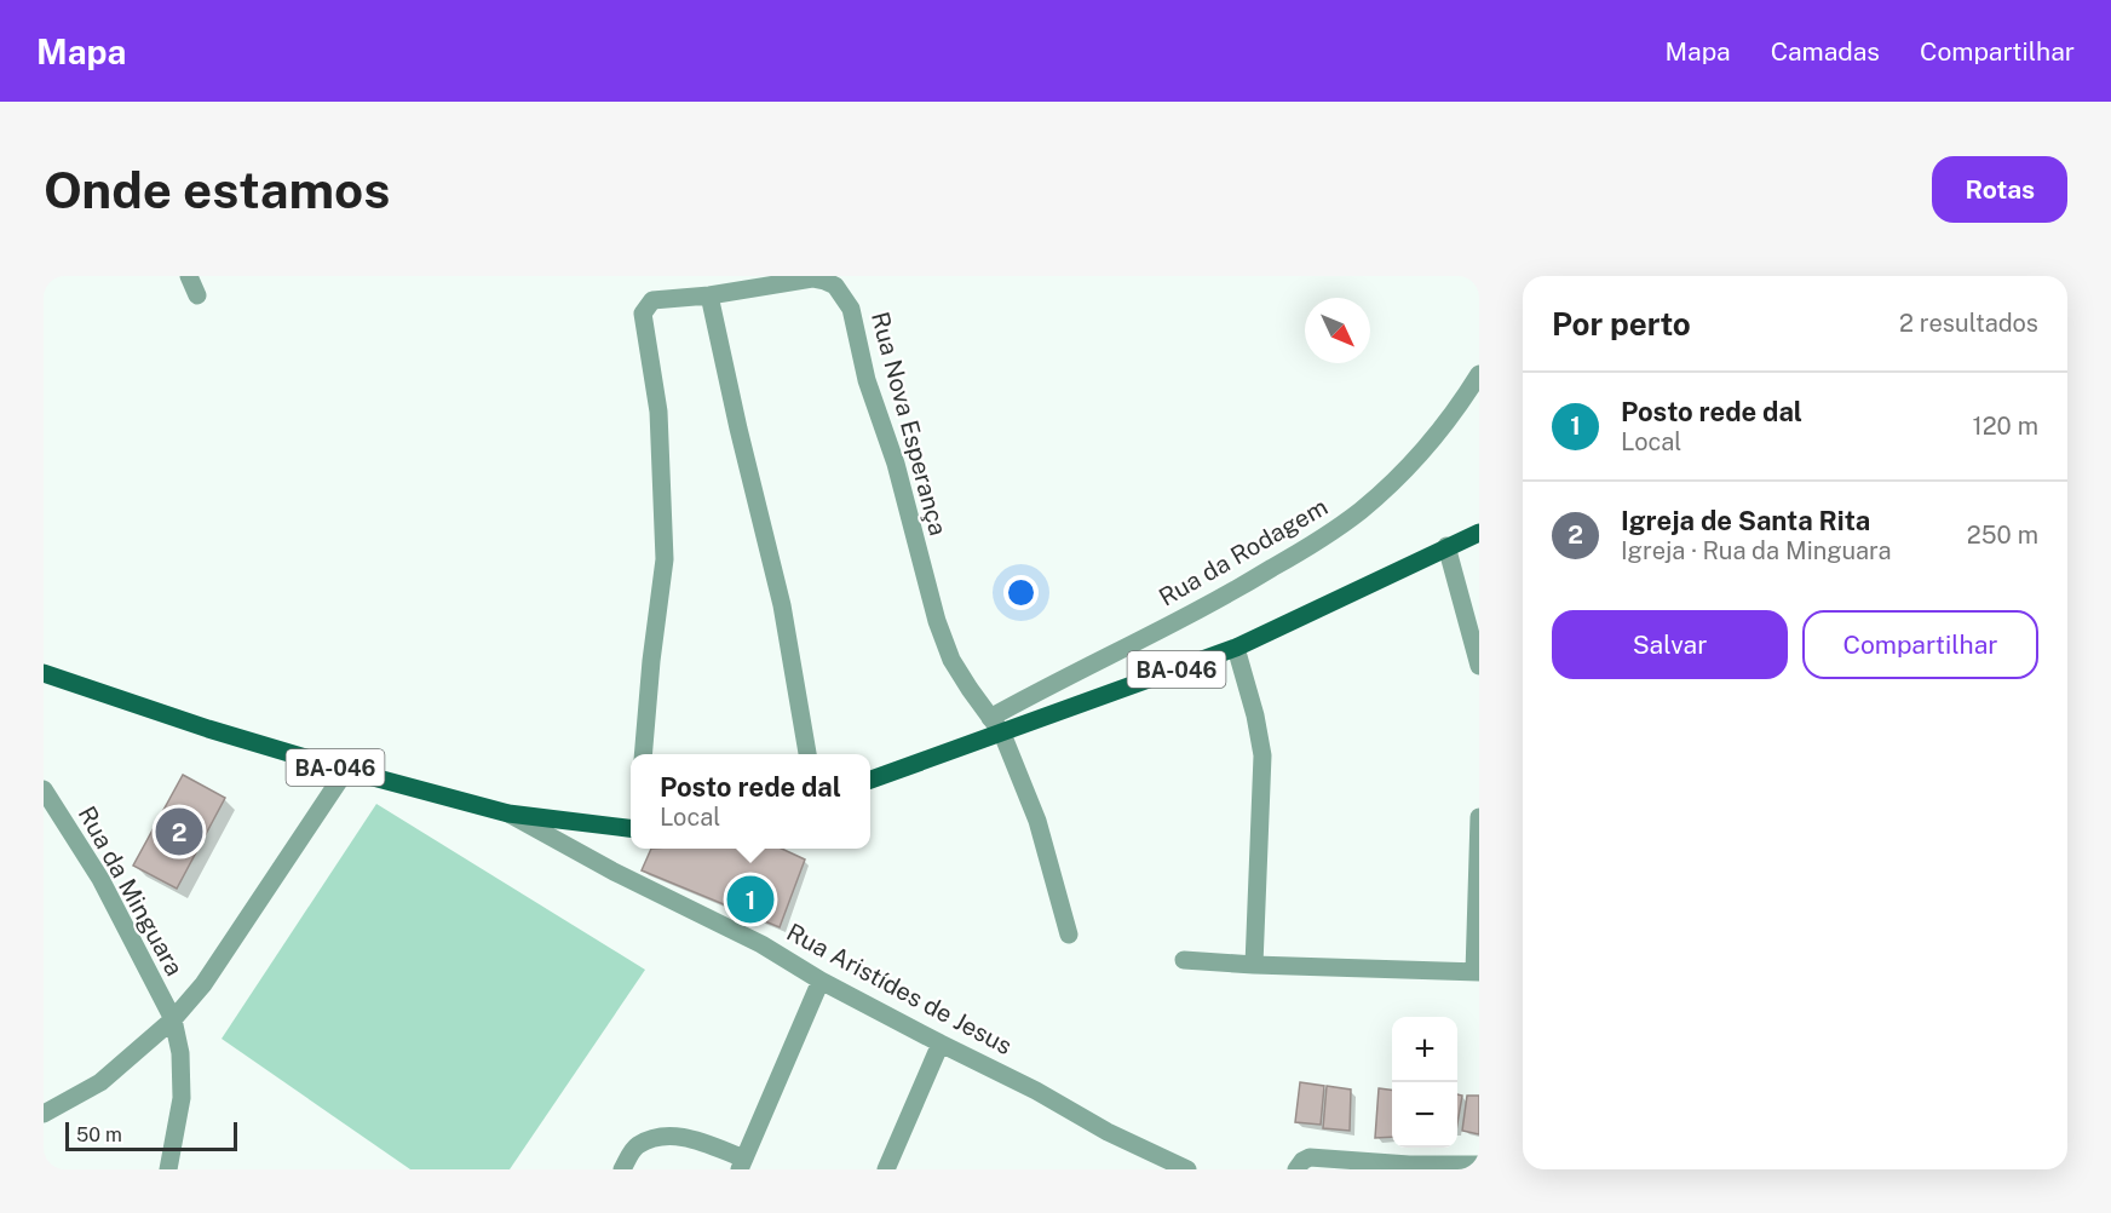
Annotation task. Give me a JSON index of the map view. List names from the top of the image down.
{
  "streets": {
    "main road": ["BA-046"],
    "street": [
      "Rua Nova Esperança",
      "Rua da Rodagem",
      "Rua da Minguara",
      "Rua Aristídes de Jesus"
    ]
  },
  "crossings": [
    ["Rua Nova Esperança", "Rua da Rodagem"],
    ["Rua Nova Esperança", "BA-046"],
    ["BA-046", "Rua Aristídes de Jesus"]
  ],
  "scale_bar": "50 m",
  "north": "bottom right",
  "page": {
    "header": "Mapa",
    "nav": ["Mapa", "Camadas", "Compartilhar"],
    "buttons": [
      "Rotas",
      ["Salvar", "Compartilhar"]
    ],
    "title": "Onde estamos",
    "heading": ["Por perto", "2 resultados"],
    "list": [
      {
        "mark": "1",
        "name": "Posto rede dal",
        "note": "Local",
        "value": "120 m"
      },
      {
        "mark": "2",
        "name": "Igreja de Santa Rita",
        "note": "Igreja · Rua da Minguara",
        "value": "250 m"
      }
    ],
    "popup": ["Posto rede dal", "Local"],
    "pins": ["2", "1"],
    "map_buttons": ["+", "−"],
    "scale": "50 m"
  }
}
